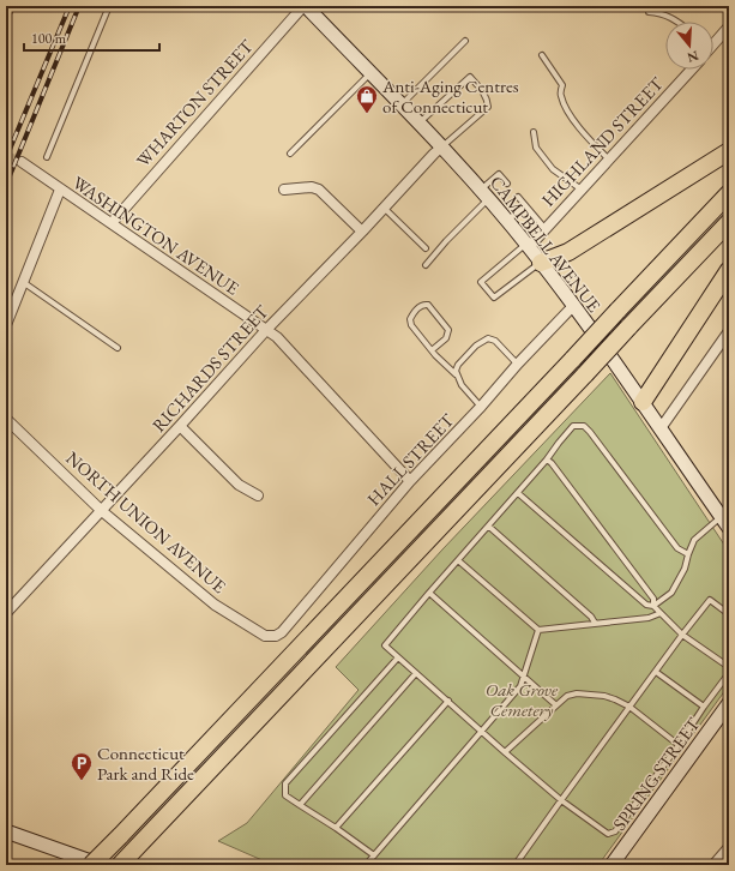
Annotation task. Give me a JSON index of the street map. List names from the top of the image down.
{
  "streets": {
    "main road": ["CAMPBELL AVENUE", "SPRING STREET"],
    "street": [
      "WHARTON STREET",
      "HIGHLAND STREET",
      "WASHINGTON AVENUE",
      "RICHARDS STREET",
      "HALL STREET",
      "NORTH UNION AVENUE"
    ]
  },
  "crossings": [
    ["WHARTON STREET", "WASHINGTON AVENUE"],
    ["WHARTON STREET", "CAMPBELL AVENUE"],
    ["HIGHLAND STREET", "CAMPBELL AVENUE"],
    ["WASHINGTON AVENUE", "RICHARDS STREET"],
    ["WASHINGTON AVENUE", "HALL STREET"],
    ["CAMPBELL AVENUE", "RICHARDS STREET"],
    ["CAMPBELL AVENUE", "HALL STREET"],
    ["RICHARDS STREET", "NORTH UNION AVENUE"],
    ["HALL STREET", "NORTH UNION AVENUE"]
  ],
  "parks": ["Oak Grove Cemetery"],
  "places": {
    "shop": ["Anti-Aging Centres of Connecticut"],
    "parking": ["Connecticut Park and Ride"]
  },
  "scale_bar": "100 m",
  "north": "bottom"
}
